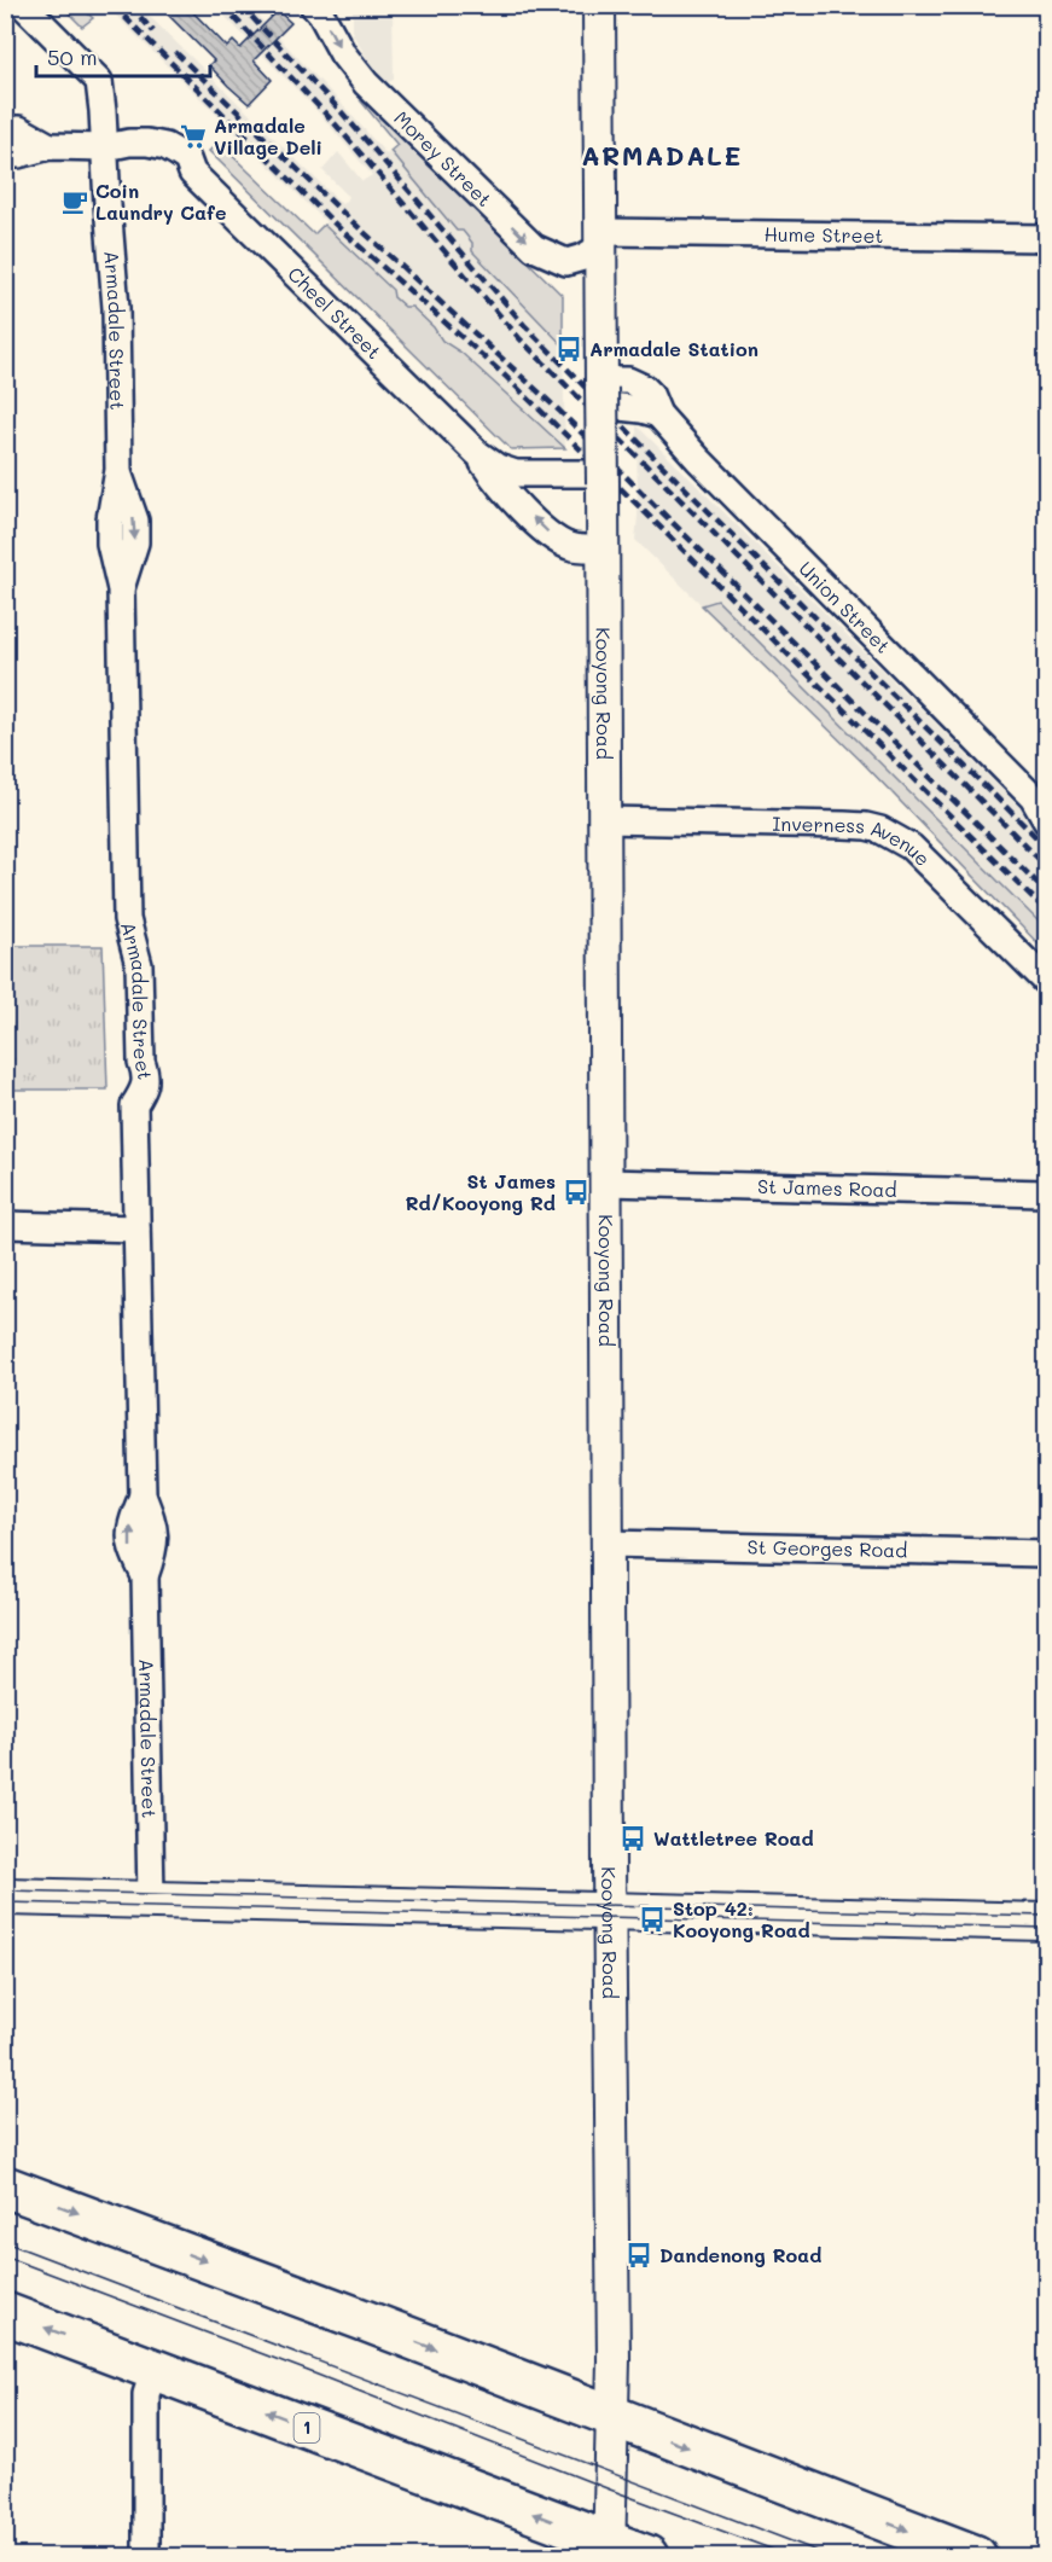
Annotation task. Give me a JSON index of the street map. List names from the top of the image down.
{
  "streets": {
    "highway": ["1"],
    "street": [
      "Morey Street",
      "Hume Street",
      "Cheel Street",
      "Armadale Street",
      "Union Street",
      "Kooyong Road",
      "Inverness Avenue",
      "St James Road",
      "St Georges Road"
    ]
  },
  "crossings": [
    ["Morey Street", "Hume Street"],
    ["Morey Street", "Kooyong Road"],
    ["Hume Street", "Kooyong Road"],
    ["Cheel Street", "Armadale Street"],
    ["Cheel Street", "Kooyong Road"],
    ["Union Street", "Kooyong Road"],
    ["Kooyong Road", "Inverness Avenue"],
    ["Kooyong Road", "St James Road"],
    ["Kooyong Road", "St Georges Road"],
    ["Kooyong Road", "1"]
  ],
  "one_way": ["Morey Street"],
  "districts": ["ARMADALE"],
  "places": {
    "supermarket": ["Armadale Village Deli"],
    "cafe": ["Coin Laundry Cafe"],
    "bus stop": [
      "Armadale Station",
      "St James Rd/Kooyong Rd",
      "Wattletree Road",
      "Stop 42: Kooyong Road",
      "Dandenong Road"
    ]
  },
  "scale_bar": "50 m"
}
